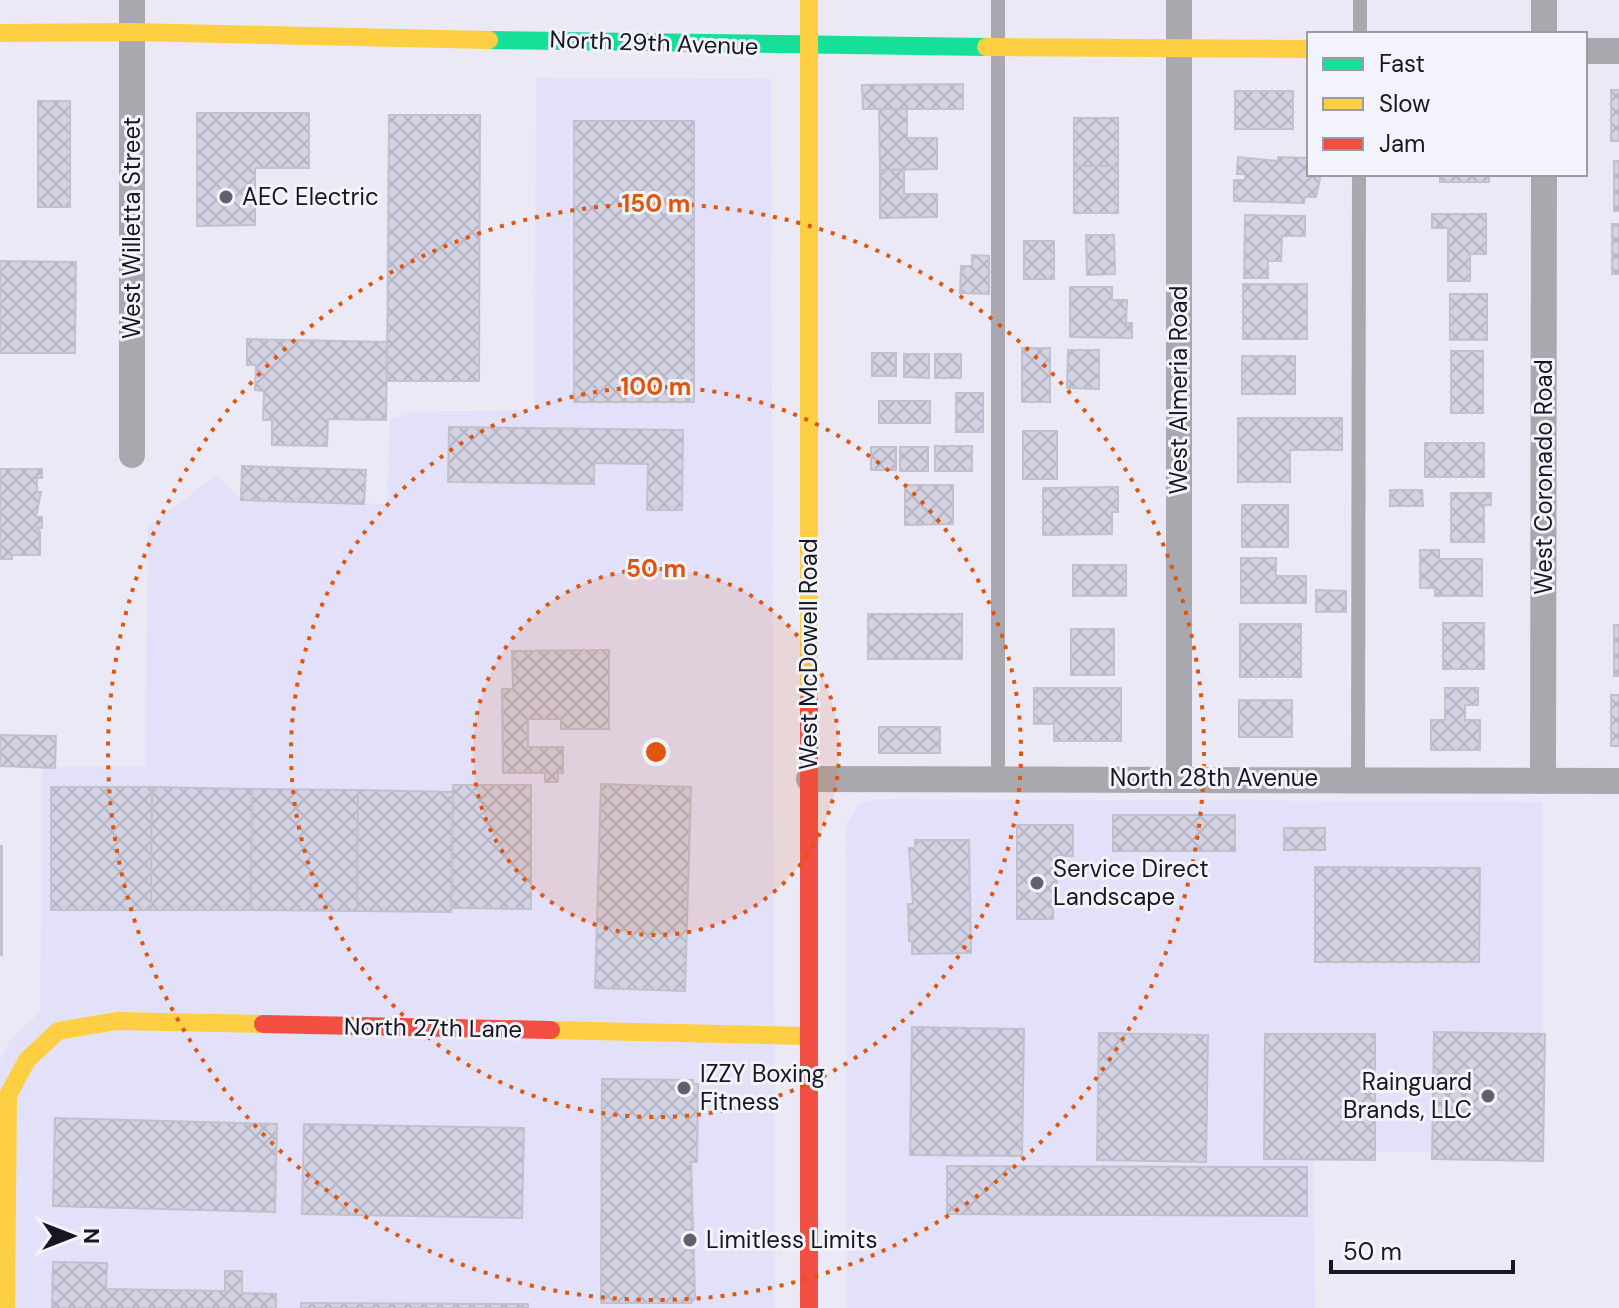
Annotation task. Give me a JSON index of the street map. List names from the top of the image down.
{
  "streets": {
    "street": [
      "North 29th Avenue",
      "West Willetta Street",
      "West Almeria Road",
      "West Coronado Road",
      "West McDowell Road",
      "North 28th Avenue",
      "North 27th Lane"
    ]
  },
  "crossings": [
    ["North 29th Avenue", "West Willetta Street"],
    ["North 29th Avenue", "West Almeria Road"],
    ["North 29th Avenue", "West McDowell Road"],
    ["West Almeria Road", "North 28th Avenue"],
    ["West Coronado Road", "North 28th Avenue"],
    ["West McDowell Road", "North 28th Avenue"],
    ["West McDowell Road", "North 27th Lane"]
  ],
  "places": [
    "AEC Electric",
    "Service Direct Landscape",
    "IZZY Boxing Fitness",
    "Rainguard Brands, LLC",
    "Limitless Limits"
  ],
  "legend": ["Fast", "Slow", "Jam"],
  "scale_bar": "50 m",
  "north": "right",
  "rings": ["150 m", "100 m", "50 m"]
}
